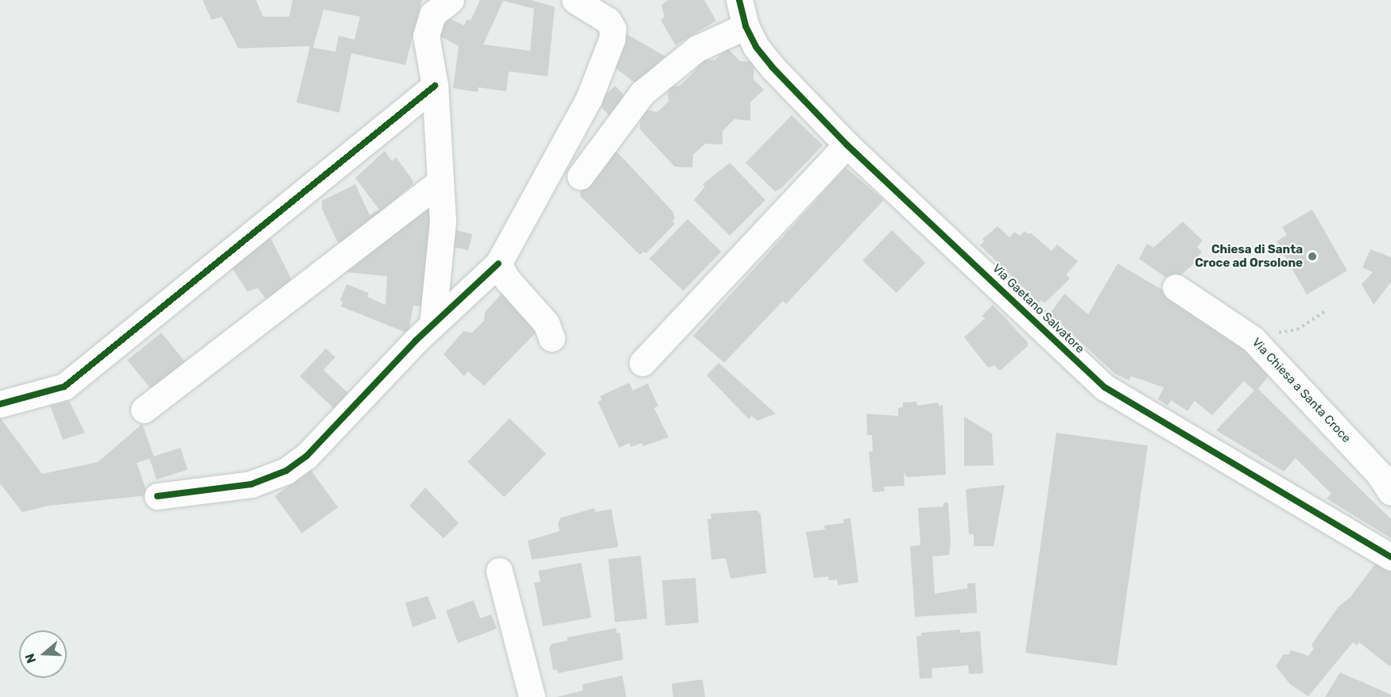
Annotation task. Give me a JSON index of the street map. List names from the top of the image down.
{
  "streets": {
    "street": ["Via Gaetano Salvatore", "Via Chiesa a Santa Croce"]
  },
  "places": ["Chiesa di Santa Croce ad Orsolone"],
  "north": "left"
}
